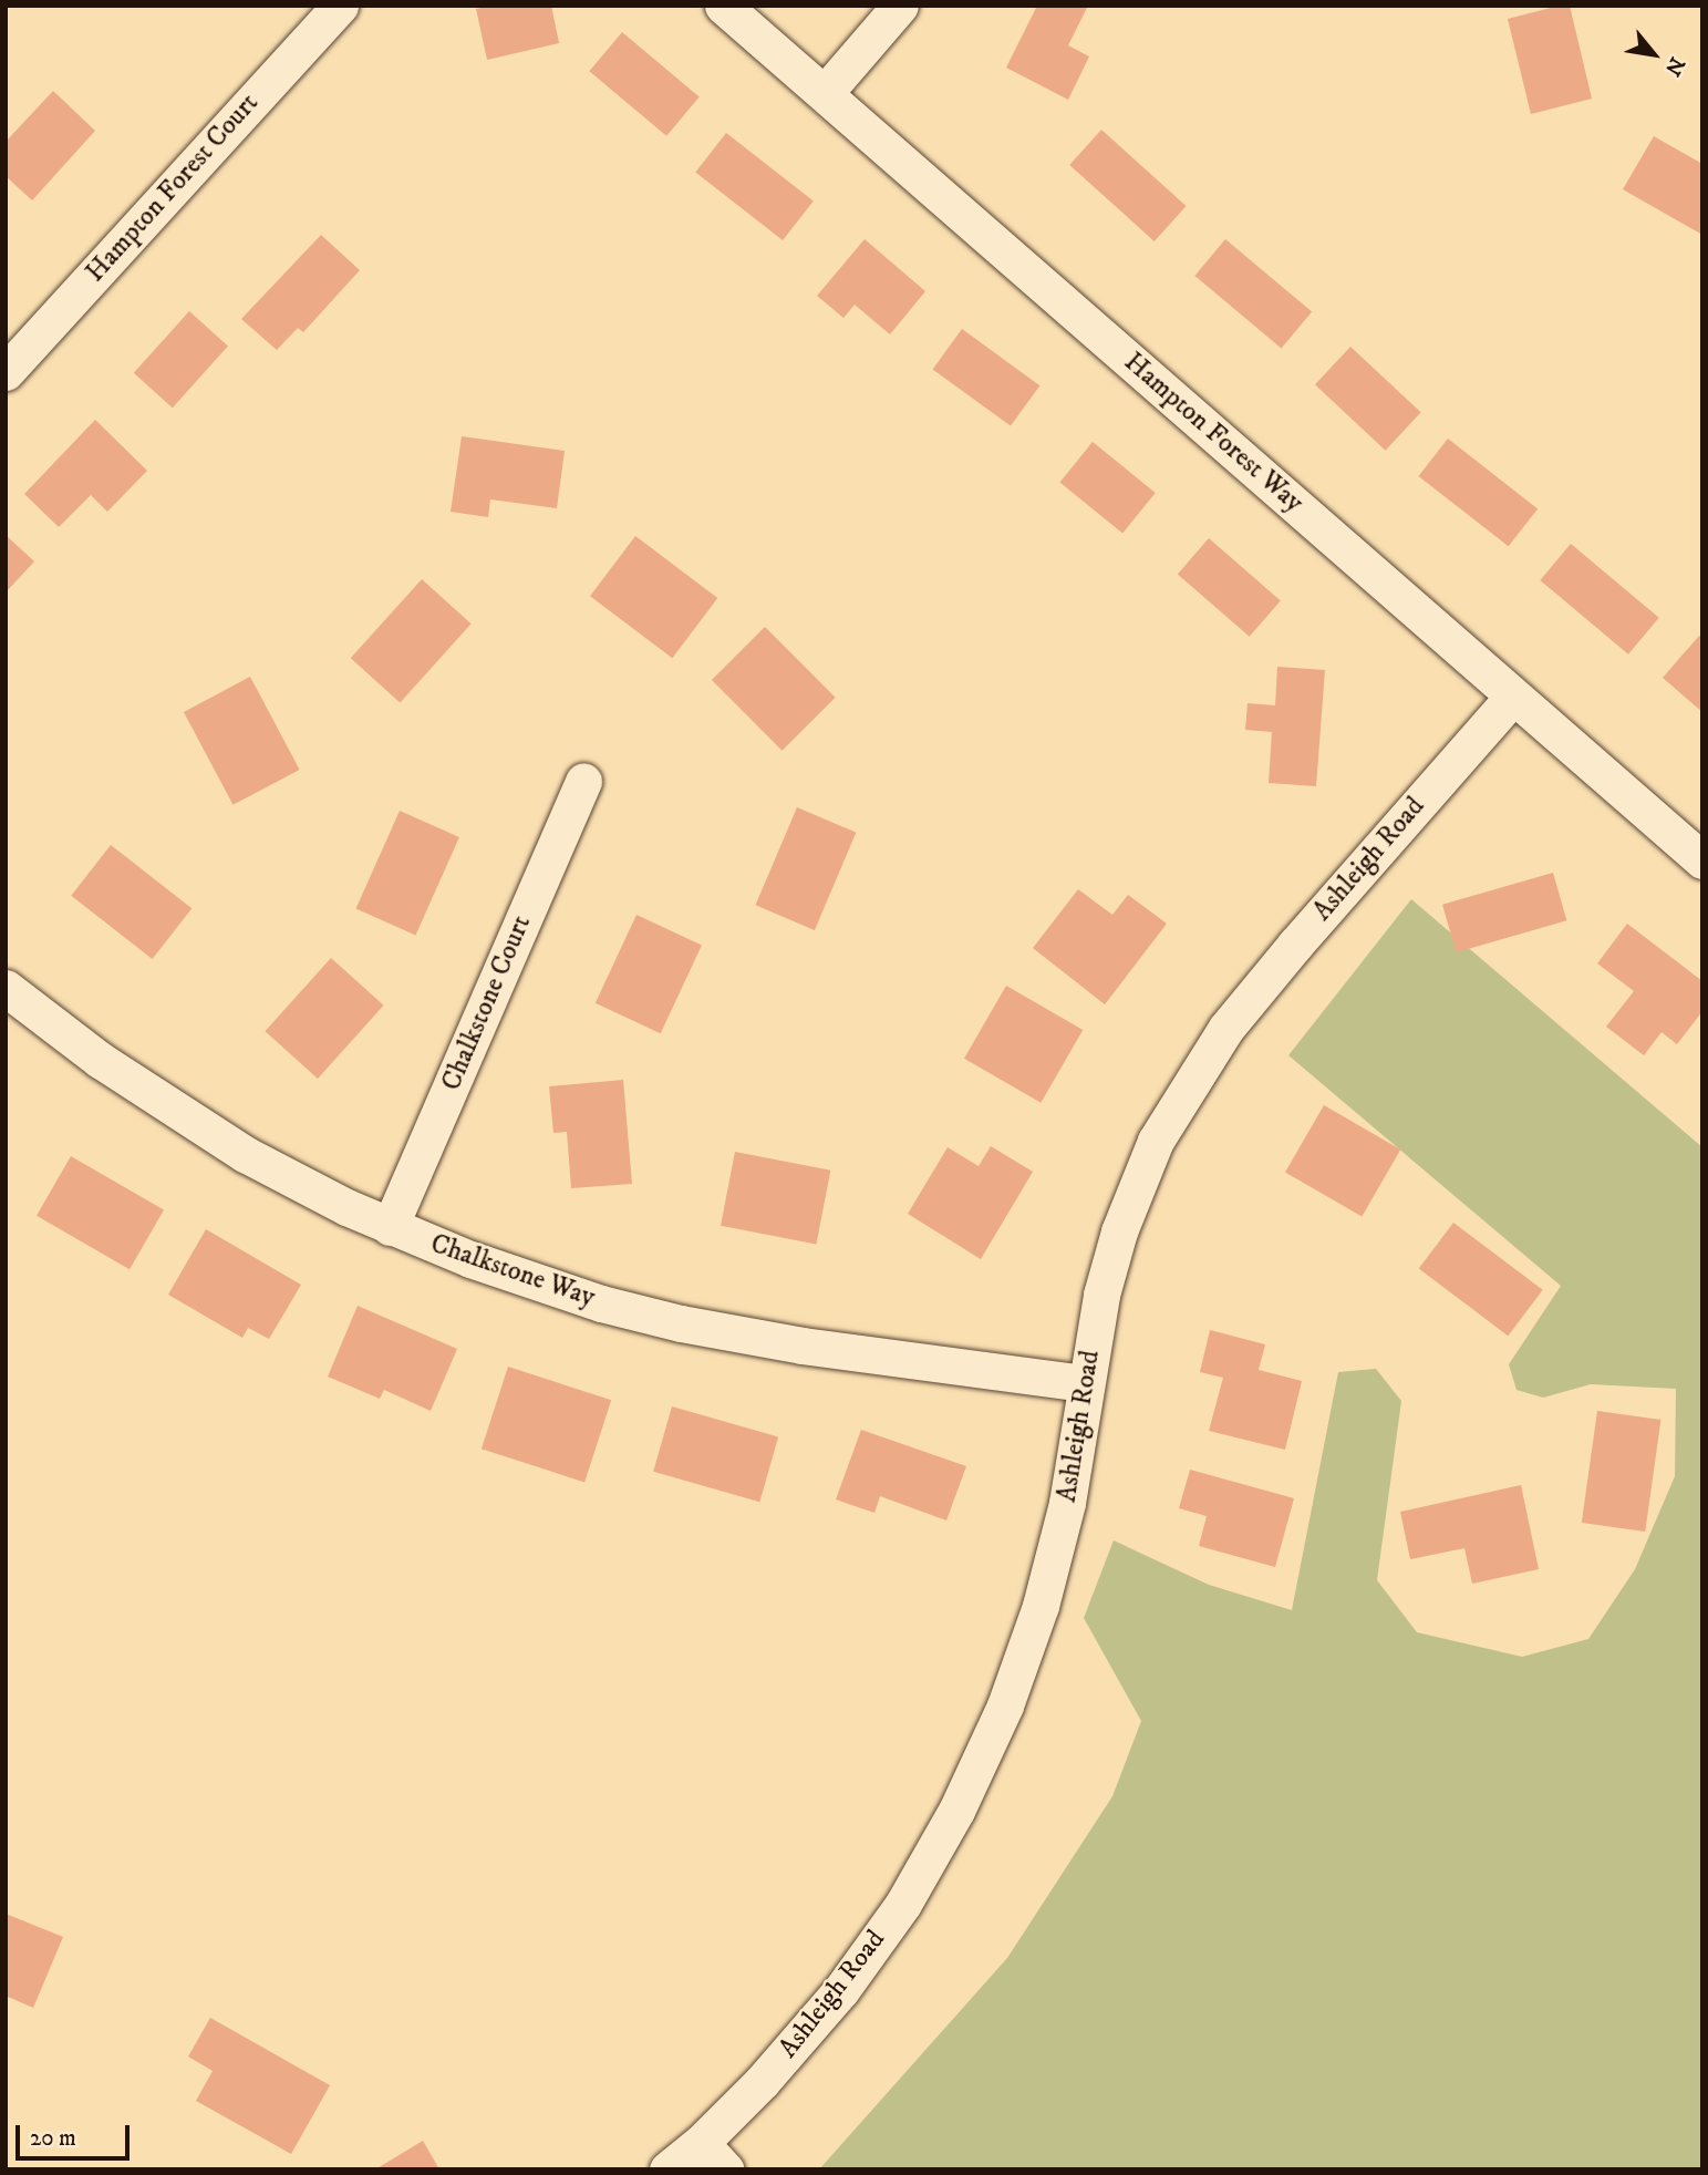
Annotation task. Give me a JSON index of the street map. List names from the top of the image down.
{
  "streets": {
    "street": [
      "Hampton Forest Court",
      "Hampton Forest Way",
      "Ashleigh Road",
      "Chalkstone Court",
      "Chalkstone Way"
    ]
  },
  "crossings": [
    ["Hampton Forest Way", "Ashleigh Road"],
    ["Ashleigh Road", "Chalkstone Way"],
    ["Chalkstone Court", "Chalkstone Way"]
  ],
  "scale_bar": "20 m",
  "north": "bottom right"
}
